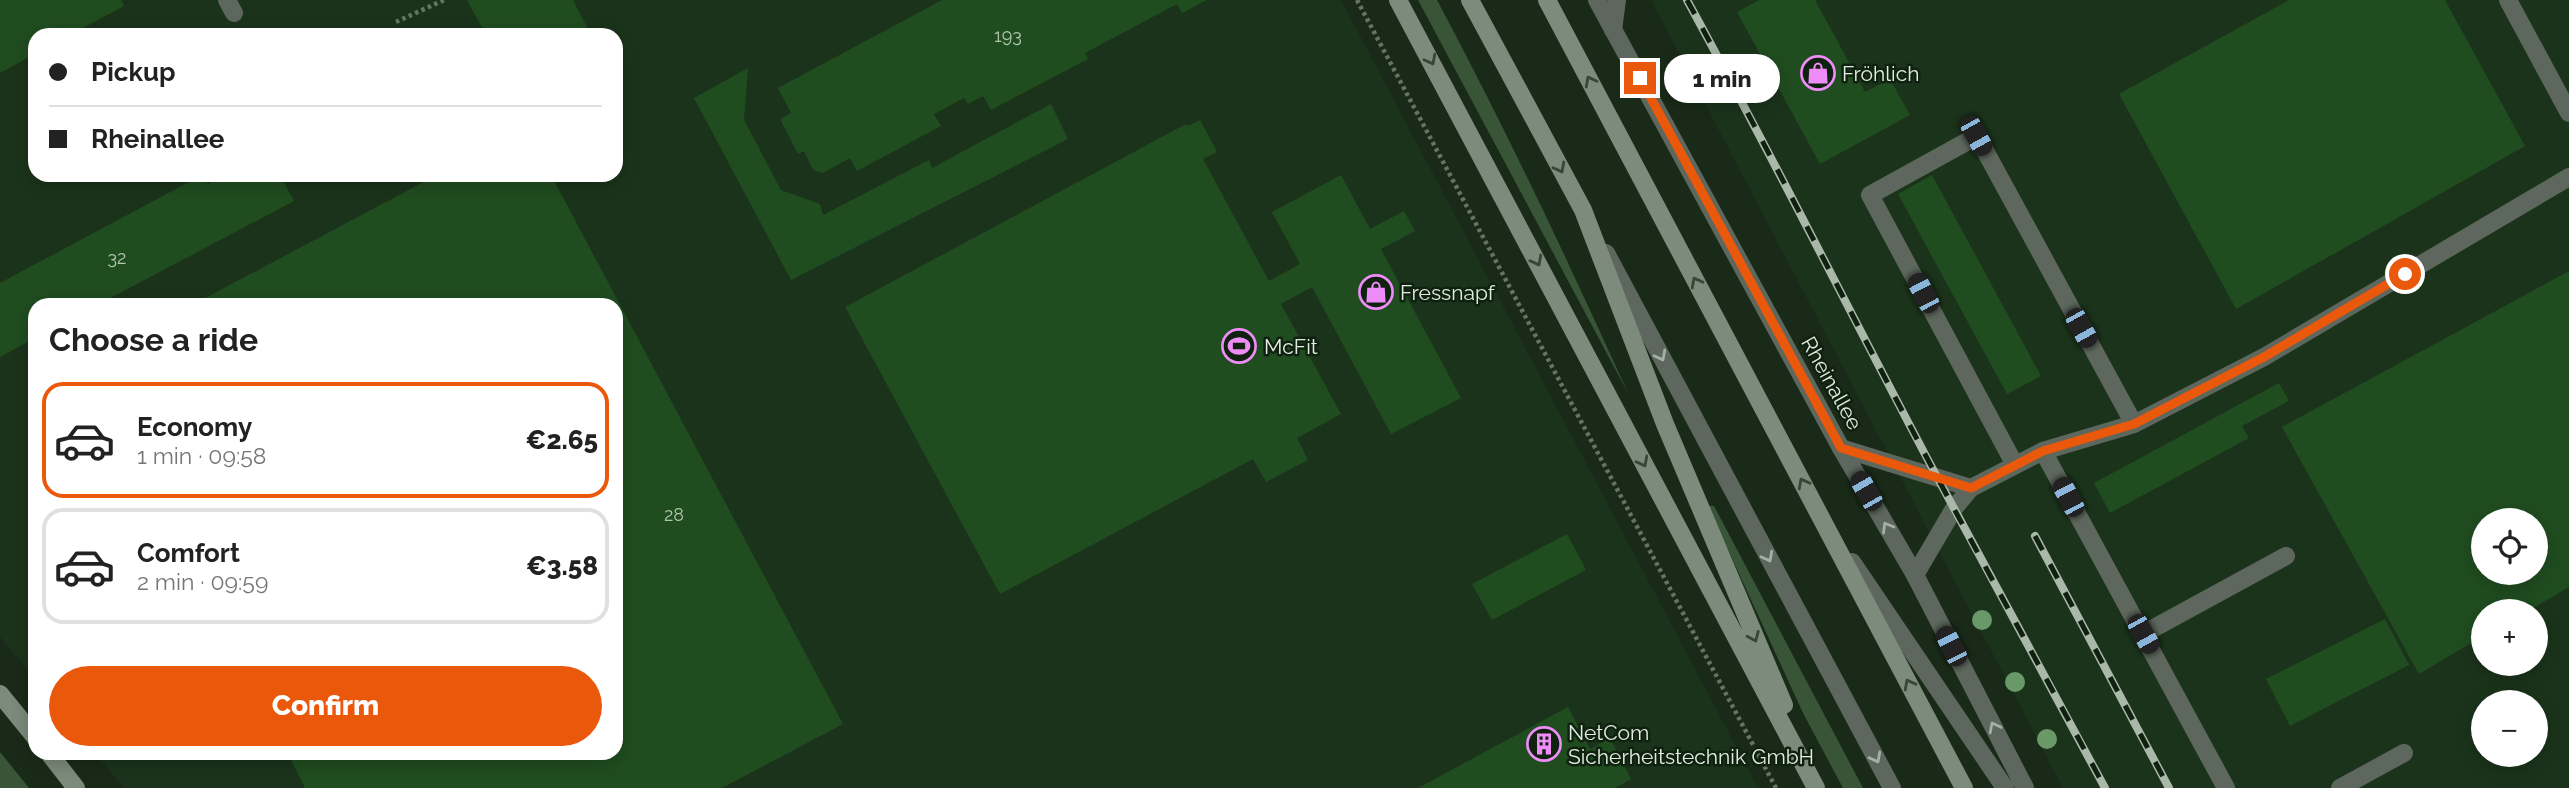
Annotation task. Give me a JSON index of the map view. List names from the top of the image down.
{
  "streets": {
    "street": ["Rheinallee"]
  },
  "places": {
    "shop": ["Fröhlich", "Fressnapf"],
    "sports": ["McFit"],
    "building": ["NetCom Sicherheitstechnik GmbH"]
  },
  "house_numbers": ["193", "32", "28"],
  "page": {
    "banner": ["Pickup", "Rheinallee"],
    "bubble": "1 min",
    "heading": "Choose a ride",
    "list": [
      {
        "name": "Economy",
        "note": "1 min · 09:58",
        "value": "€2.65"
      },
      {
        "name": "Comfort",
        "note": "2 min · 09:59",
        "value": "€3.58"
      }
    ],
    "map_buttons": ["+", "−"],
    "buttons": "Confirm"
  }
}
